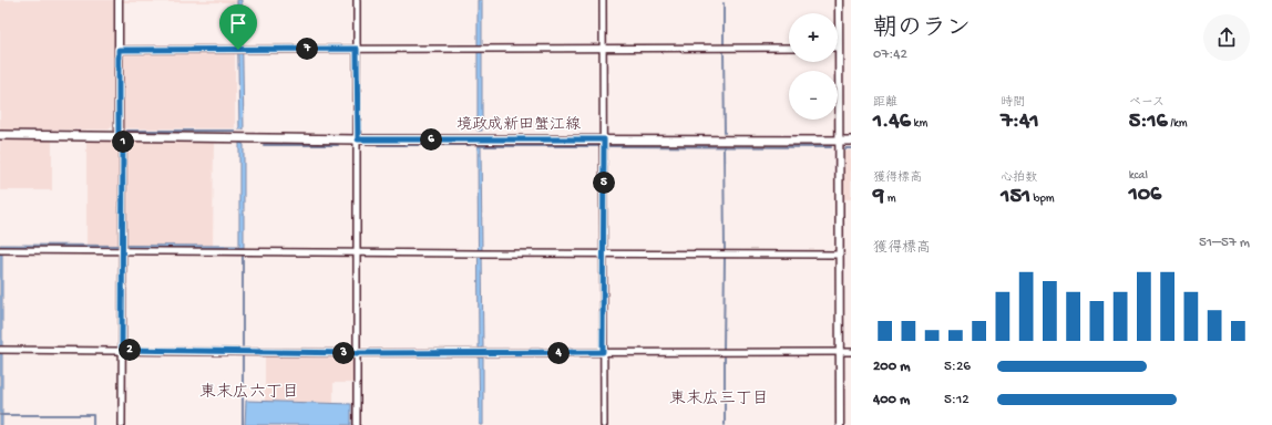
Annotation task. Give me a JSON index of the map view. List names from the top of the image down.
{
  "streets": {
    "main road": ["境政成新田蟹江線"]
  },
  "districts": ["東末広六丁目", "東末広三丁目"],
  "page": {
    "heading": ["朝のラン", "07:42"],
    "map_buttons": ["+", "−"],
    "pins": [
      "7",
      "6",
      "1",
      "5",
      "2",
      "3",
      "4"
    ],
    "stats": [
      ["距離", "1.46 km"],
      ["時間", "7:41"],
      ["ペース", "5:16 /km"],
      ["獲得標高", "9 m"],
      ["心拍数", "151 bpm"],
      ["kcal", "106"]
    ],
    "chart": ["獲得標高", "51–57 m"],
    "list": [
      {
        "name": "200 m",
        "note": "5:26"
      },
      {
        "name": "400 m",
        "note": "5:12"
      }
    ]
  }
}
